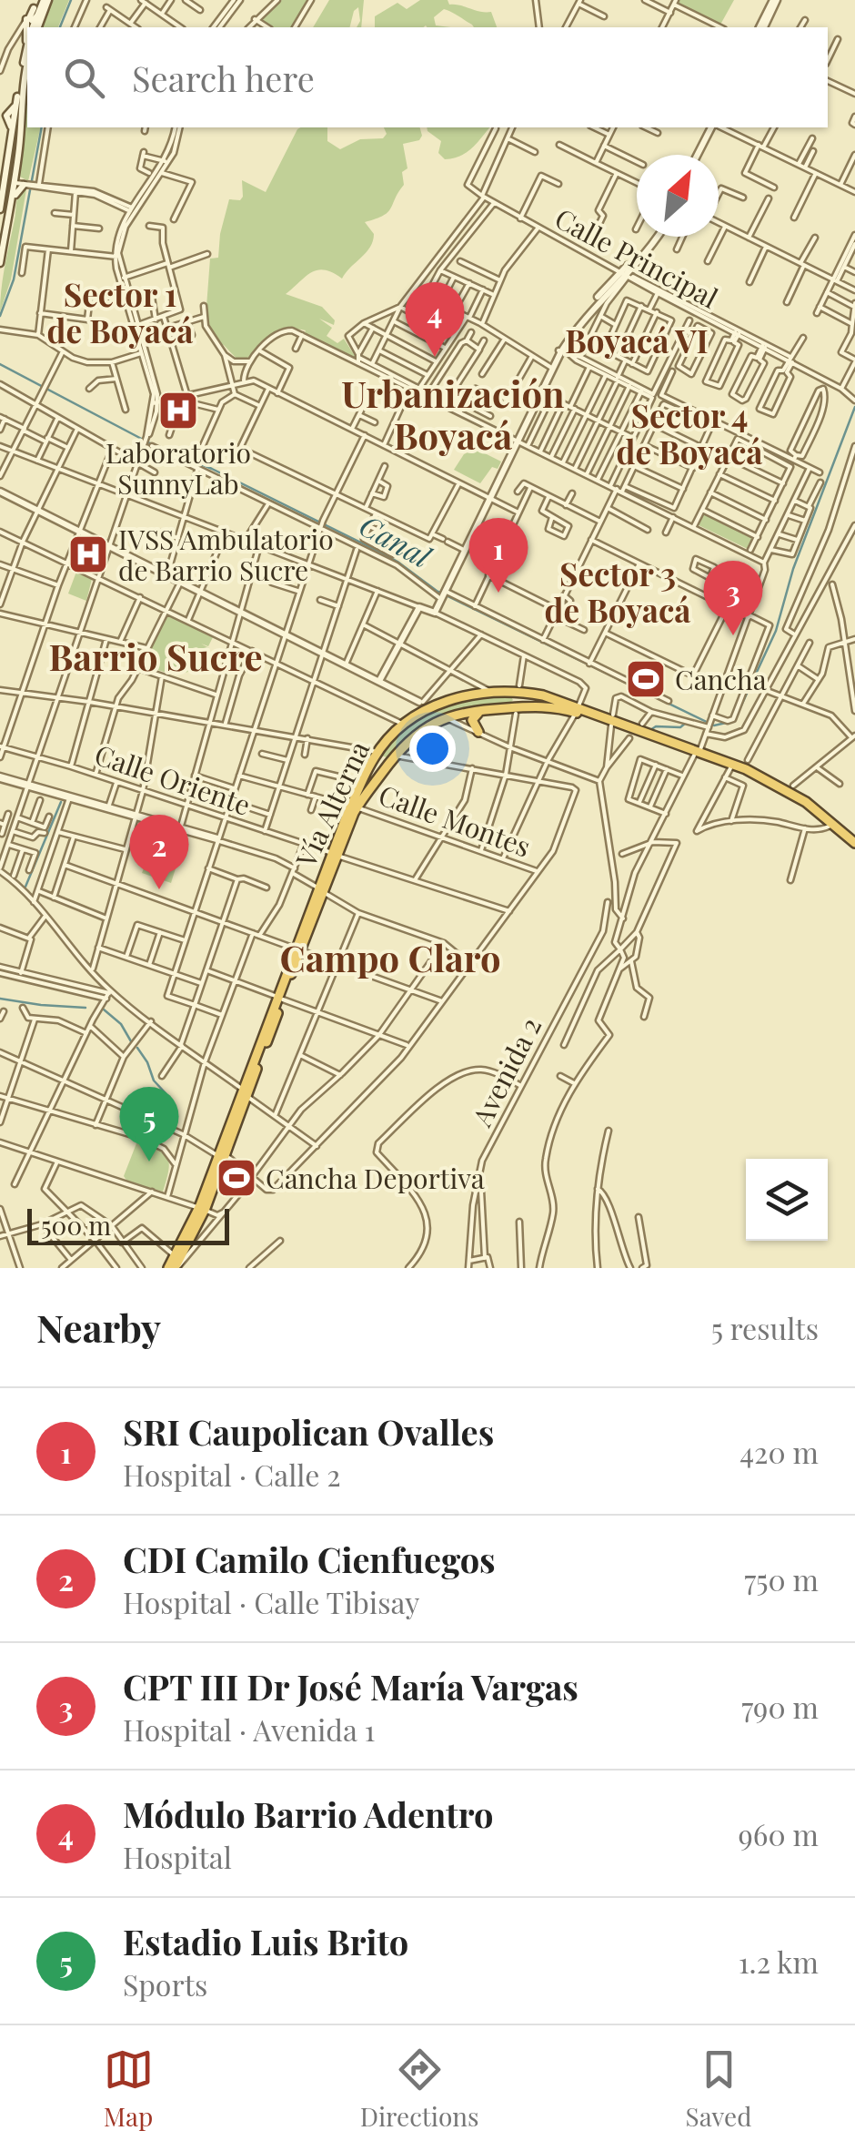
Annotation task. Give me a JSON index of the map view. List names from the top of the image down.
{
  "streets": {
    "highway": ["Vía Alterna"],
    "street": [
      "Calle Principal",
      "Calle Oriente",
      "Calle Montes",
      "Avenida 2"
    ]
  },
  "crossings": [
    ["Calle Oriente", "Vía Alterna"],
    ["Vía Alterna", "Calle Montes"]
  ],
  "districts": [
    "Sector 1 de Boyacá",
    "Boyacá VI",
    "Urbanización Boyacá",
    "Sector 4 de Boyacá",
    "Sector 3 de Boyacá",
    "Barrio Sucre",
    "Campo Claro"
  ],
  "water": ["Canal"],
  "places": {
    "hospital": ["Laboratorio SunnyLab", "IVSS Ambulatorio de Barrio Sucre"],
    "sports": ["Cancha", "Cancha Deportiva"]
  },
  "scale_bar": "500 m",
  "north": "top right",
  "page": {
    "search": "Search here",
    "pins": [
      "4",
      "1",
      "3",
      "2",
      "5"
    ],
    "scale": "500 m",
    "heading": ["Nearby", "5 results"],
    "list": [
      {
        "mark": "1",
        "name": "SRI Caupolican Ovalles",
        "note": "Hospital · Calle 2",
        "value": "420 m"
      },
      {
        "mark": "2",
        "name": "CDI Camilo Cienfuegos",
        "note": "Hospital · Calle Tibisay",
        "value": "750 m"
      },
      {
        "mark": "3",
        "name": "CPT III Dr José María Vargas",
        "note": "Hospital · Avenida 1",
        "value": "790 m"
      },
      {
        "mark": "4",
        "name": "Módulo Barrio Adentro",
        "note": "Hospital",
        "value": "960 m"
      },
      {
        "mark": "5",
        "name": "Estadio Luis Brito",
        "note": "Sports",
        "value": "1.2 km"
      }
    ],
    "nav": ["Map", "Directions", "Saved"]
  }
}
